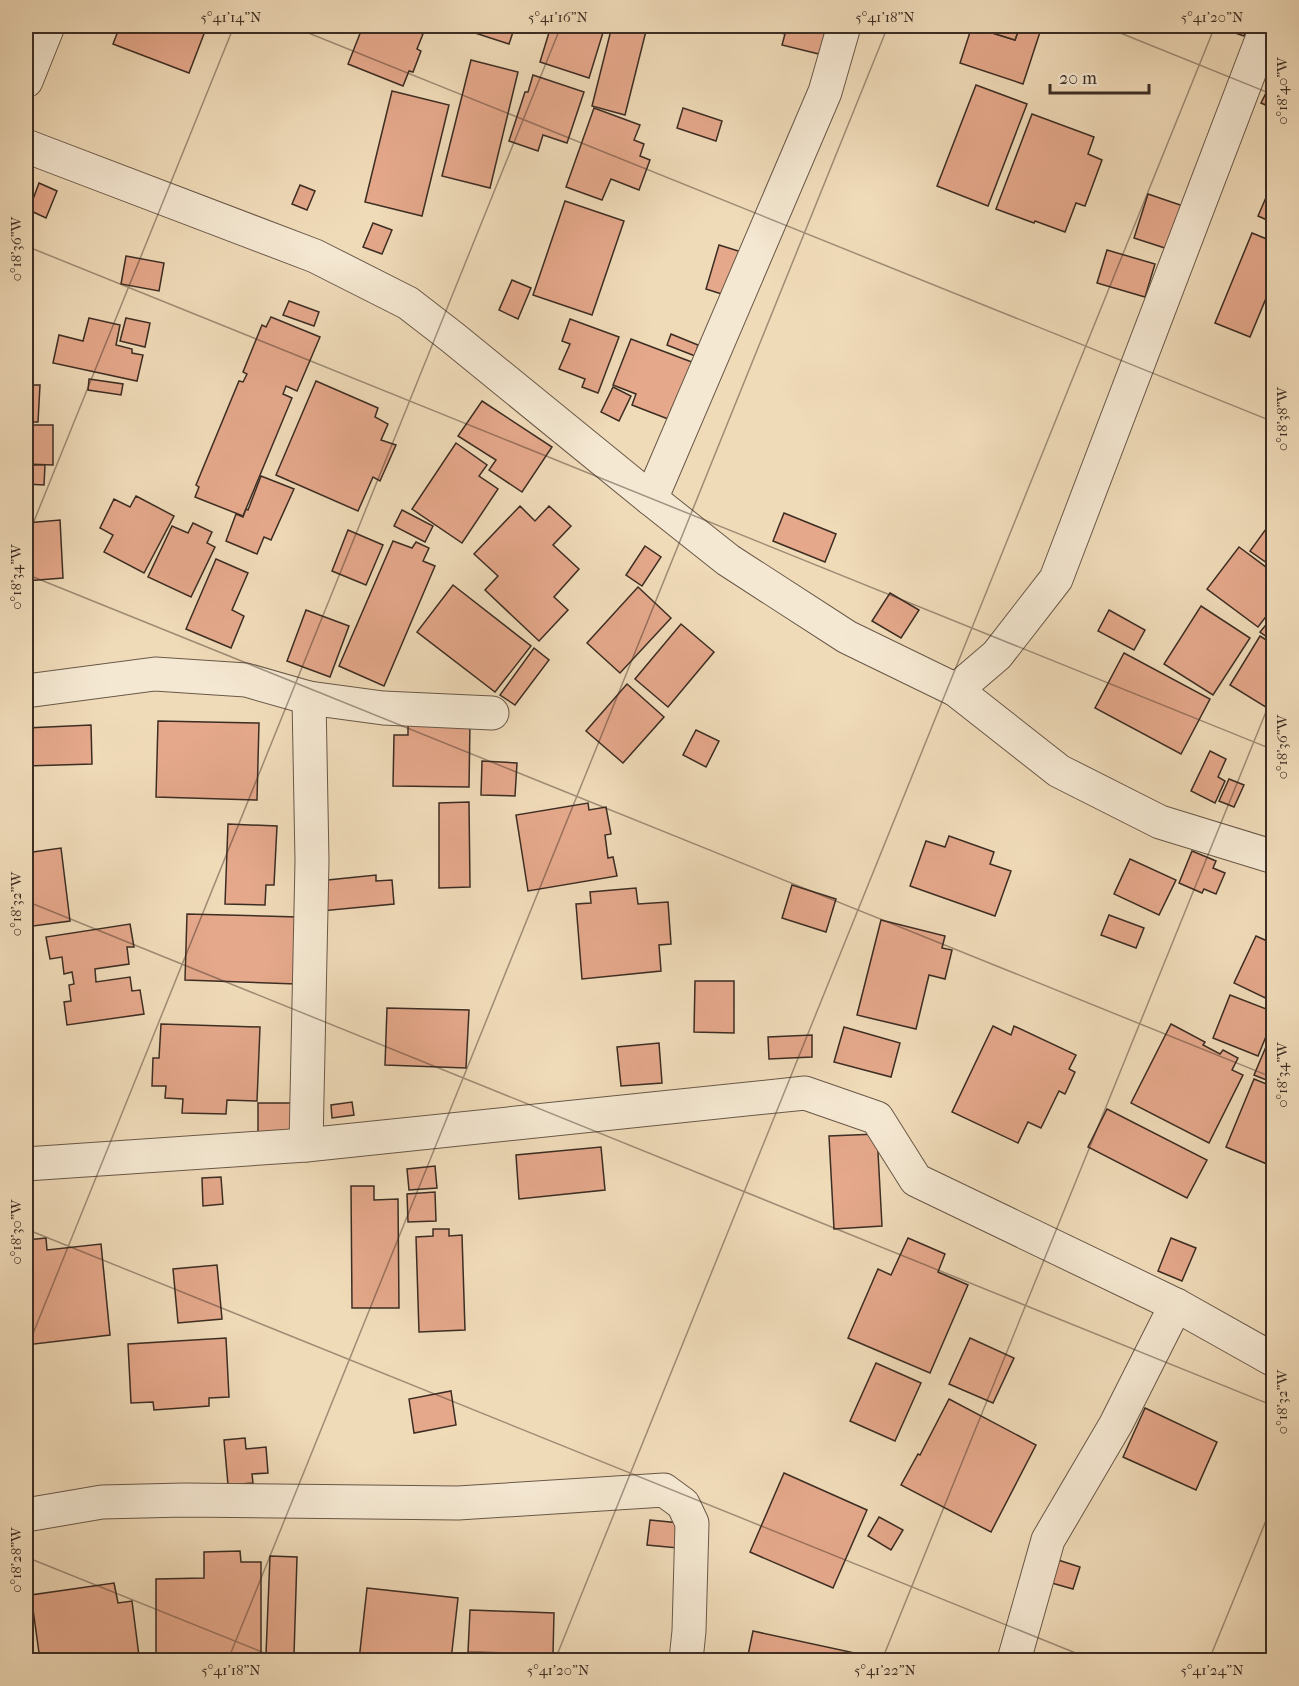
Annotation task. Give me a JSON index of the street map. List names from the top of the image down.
{
  "scale_bar": "20 m",
  "coordinates": [
    "5°41'14\"N",
    "5°41'16\"N",
    "5°41'18\"N",
    "5°41'20\"N",
    "0°18'40\"W",
    "0°18'36\"W",
    "0°18'38\"W",
    "0°18'34\"W",
    "0°18'32\"W",
    "0°18'30\"W",
    "0°18'28\"W",
    "5°41'22\"N",
    "5°41'24\"N"
  ]
}
